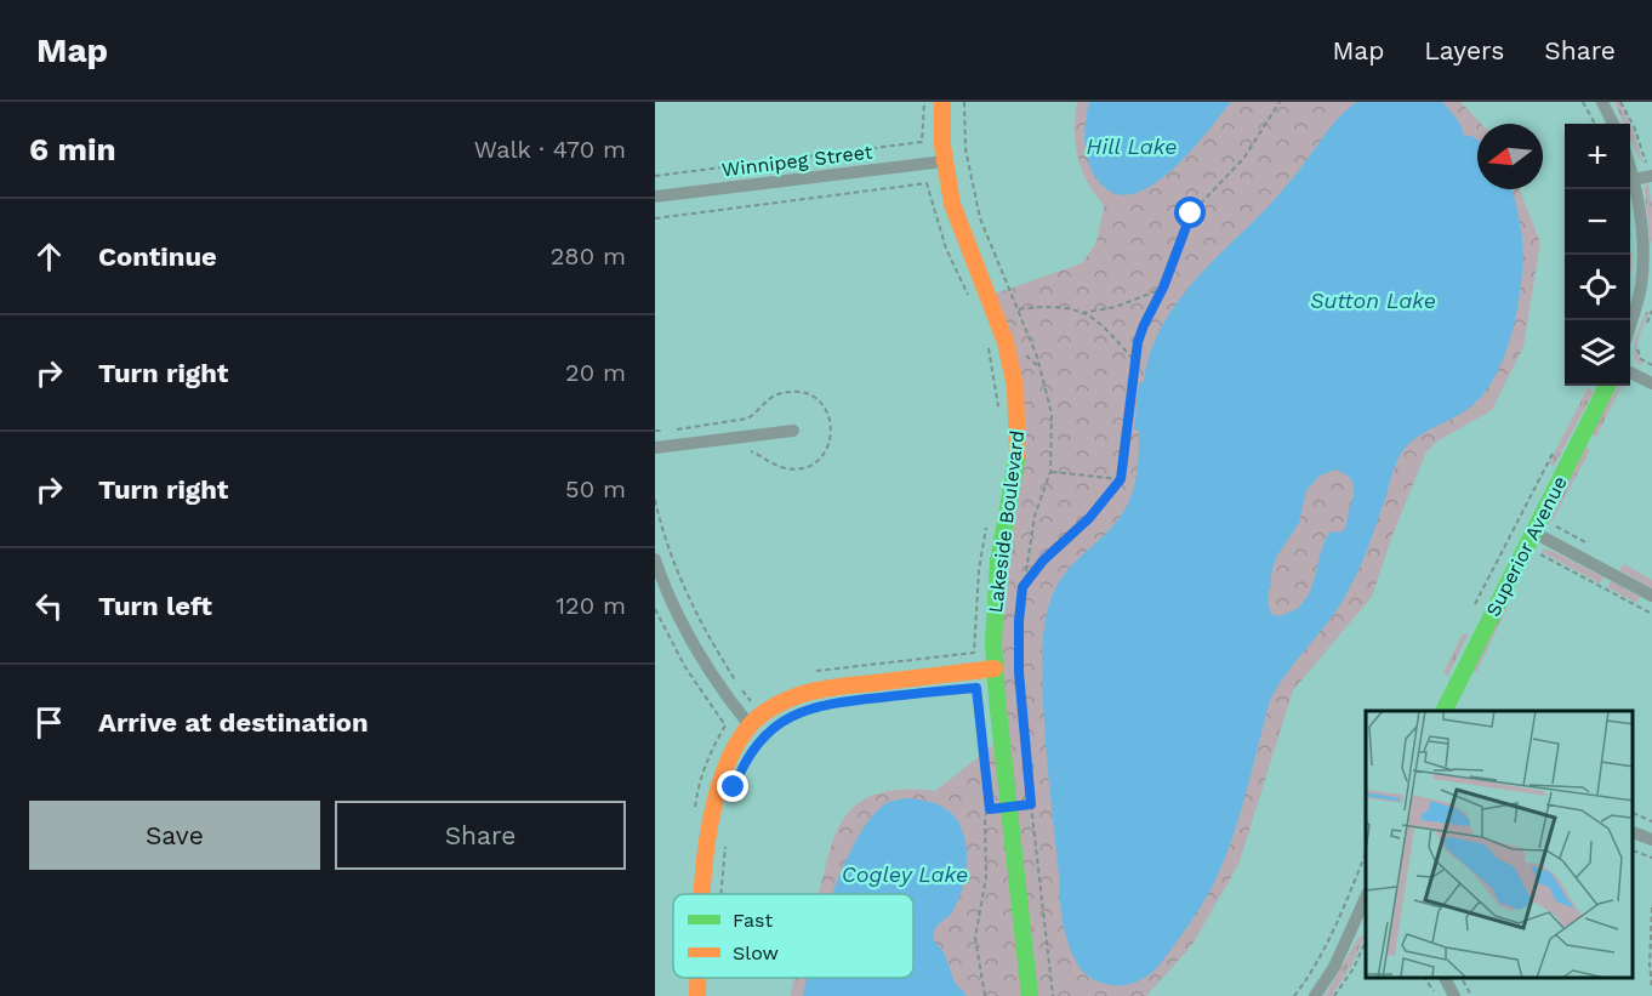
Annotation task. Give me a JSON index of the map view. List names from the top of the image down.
{
  "streets": {
    "street": ["Winnipeg Street", "Lakeside Boulevard", "Superior Avenue"]
  },
  "crossings": [
    ["Winnipeg Street", "Lakeside Boulevard"]
  ],
  "water": ["Hill Lake", "Sutton Lake", "Cogley Lake"],
  "legend": ["Fast", "Slow"],
  "north": "left",
  "page": {
    "header": "Map",
    "nav": ["Map", "Layers", "Share"],
    "heading": ["6 min", "Walk · 470 m"],
    "map_buttons": ["+", "−"],
    "list": [
      ["Continue", "280 m"],
      ["Turn right", "20 m"],
      ["Turn right", "50 m"],
      ["Turn left", "120 m"],
      "Arrive at destination"
    ],
    "buttons": ["Save", "Share"]
  }
}
